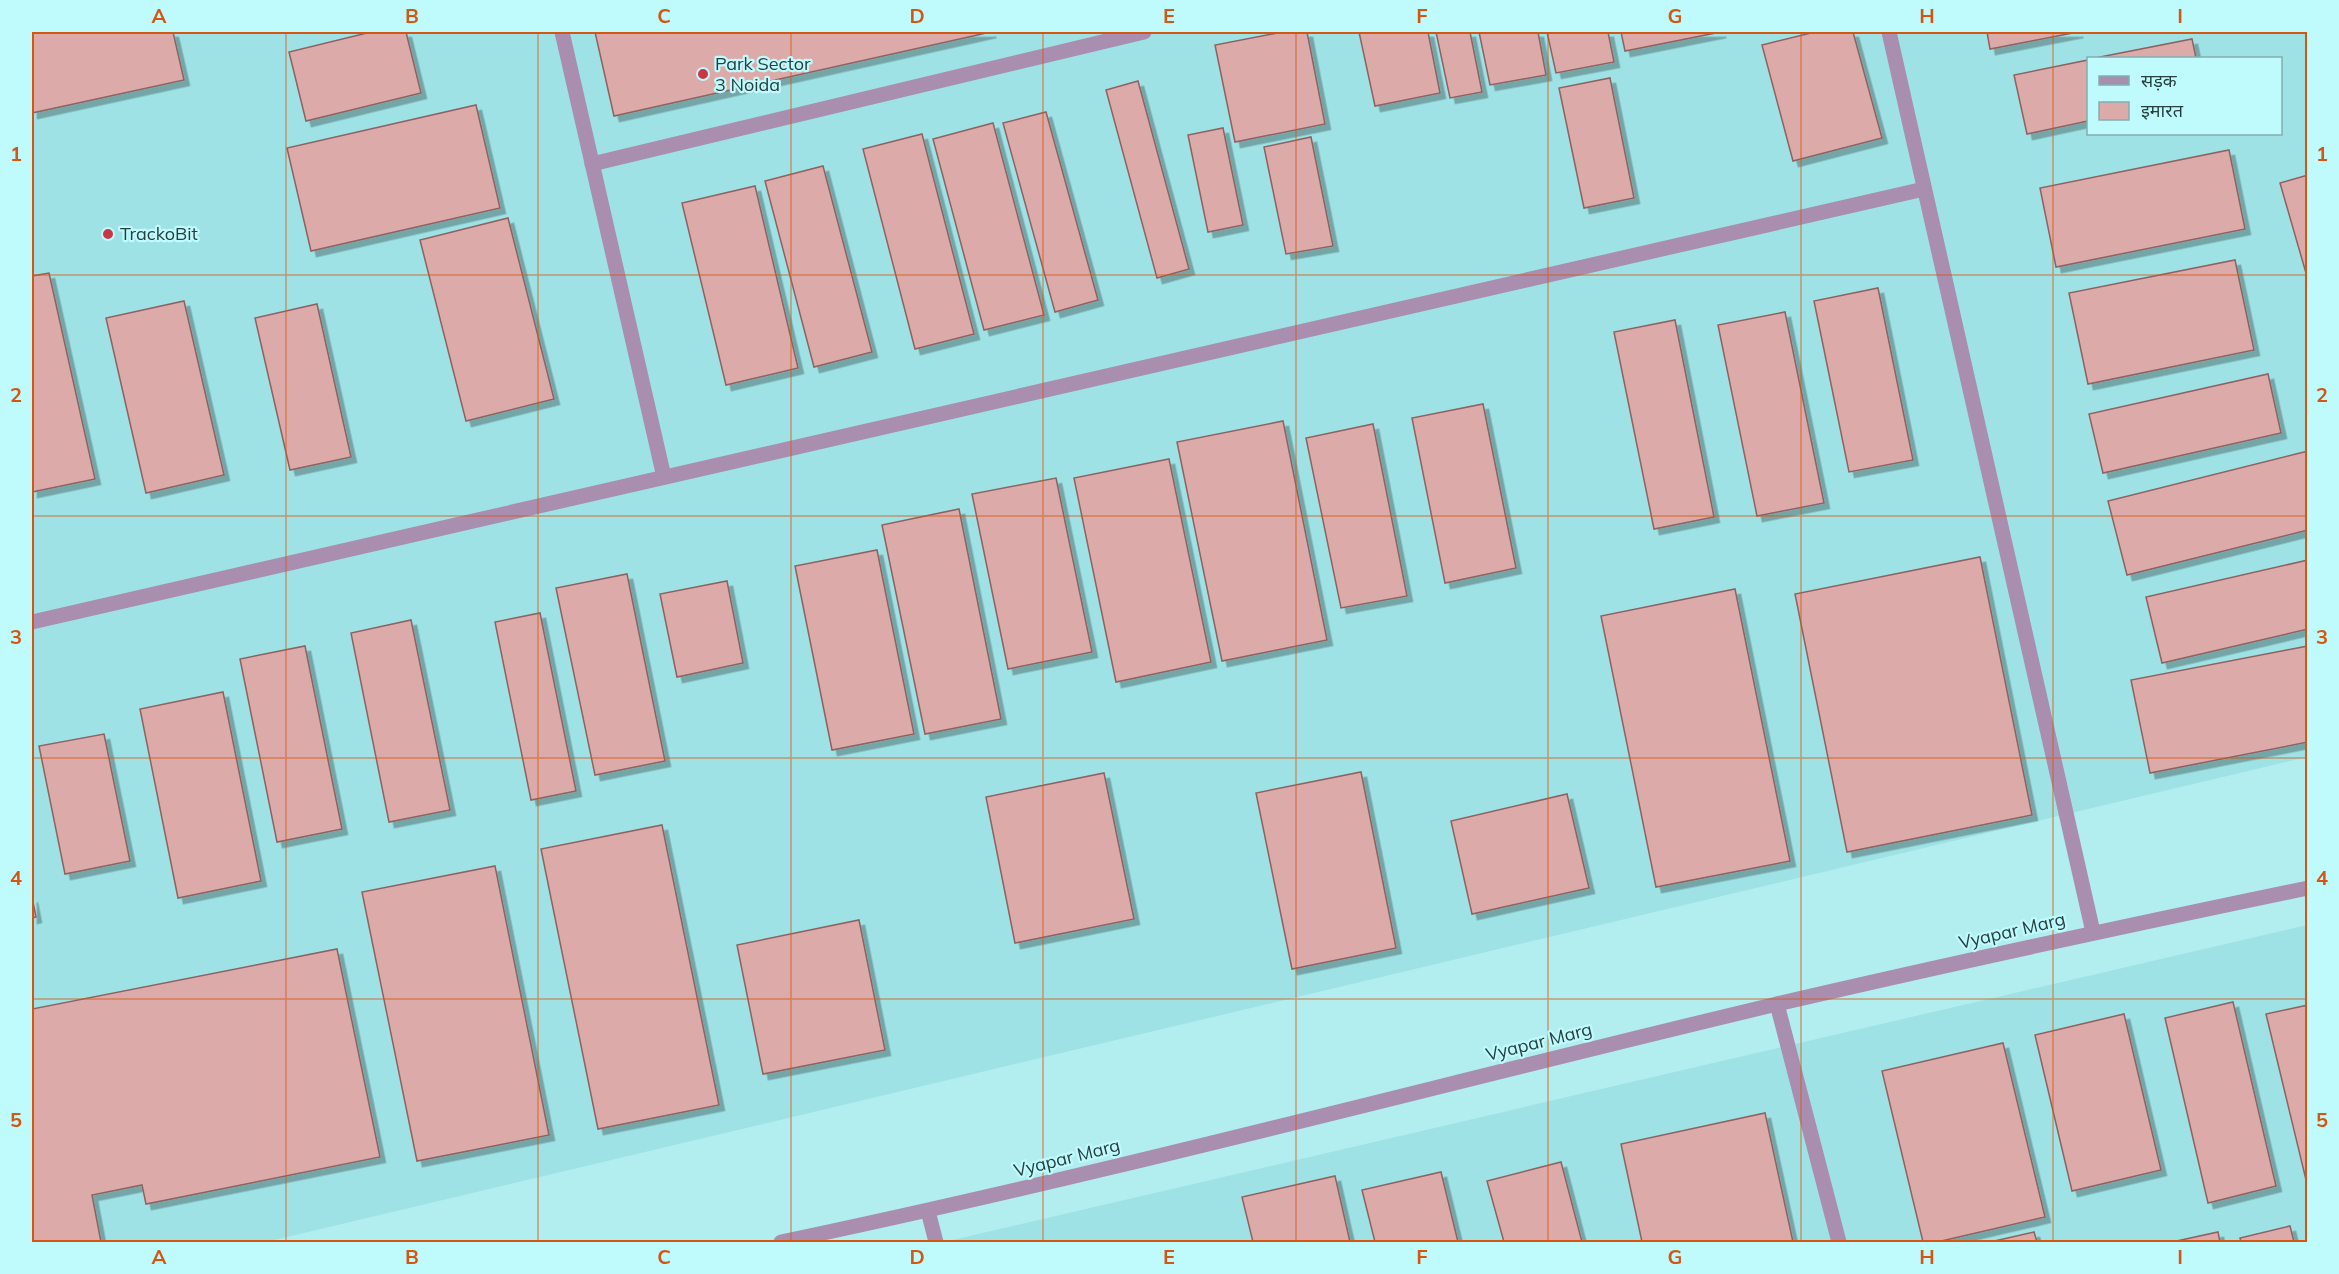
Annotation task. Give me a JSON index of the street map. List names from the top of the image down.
{
  "streets": {
    "street": ["Vyapar Marg"]
  },
  "places": ["Park Sector 3 Noida", "TrackoBit"],
  "legend": ["सड़क", "इमारत"],
  "grid": {
    "columns": [
      "A",
      "B",
      "C",
      "D",
      "E",
      "F",
      "G",
      "H",
      "I"
    ],
    "rows": [
      "1",
      "2",
      "3",
      "4",
      "5"
    ]
  }
}
